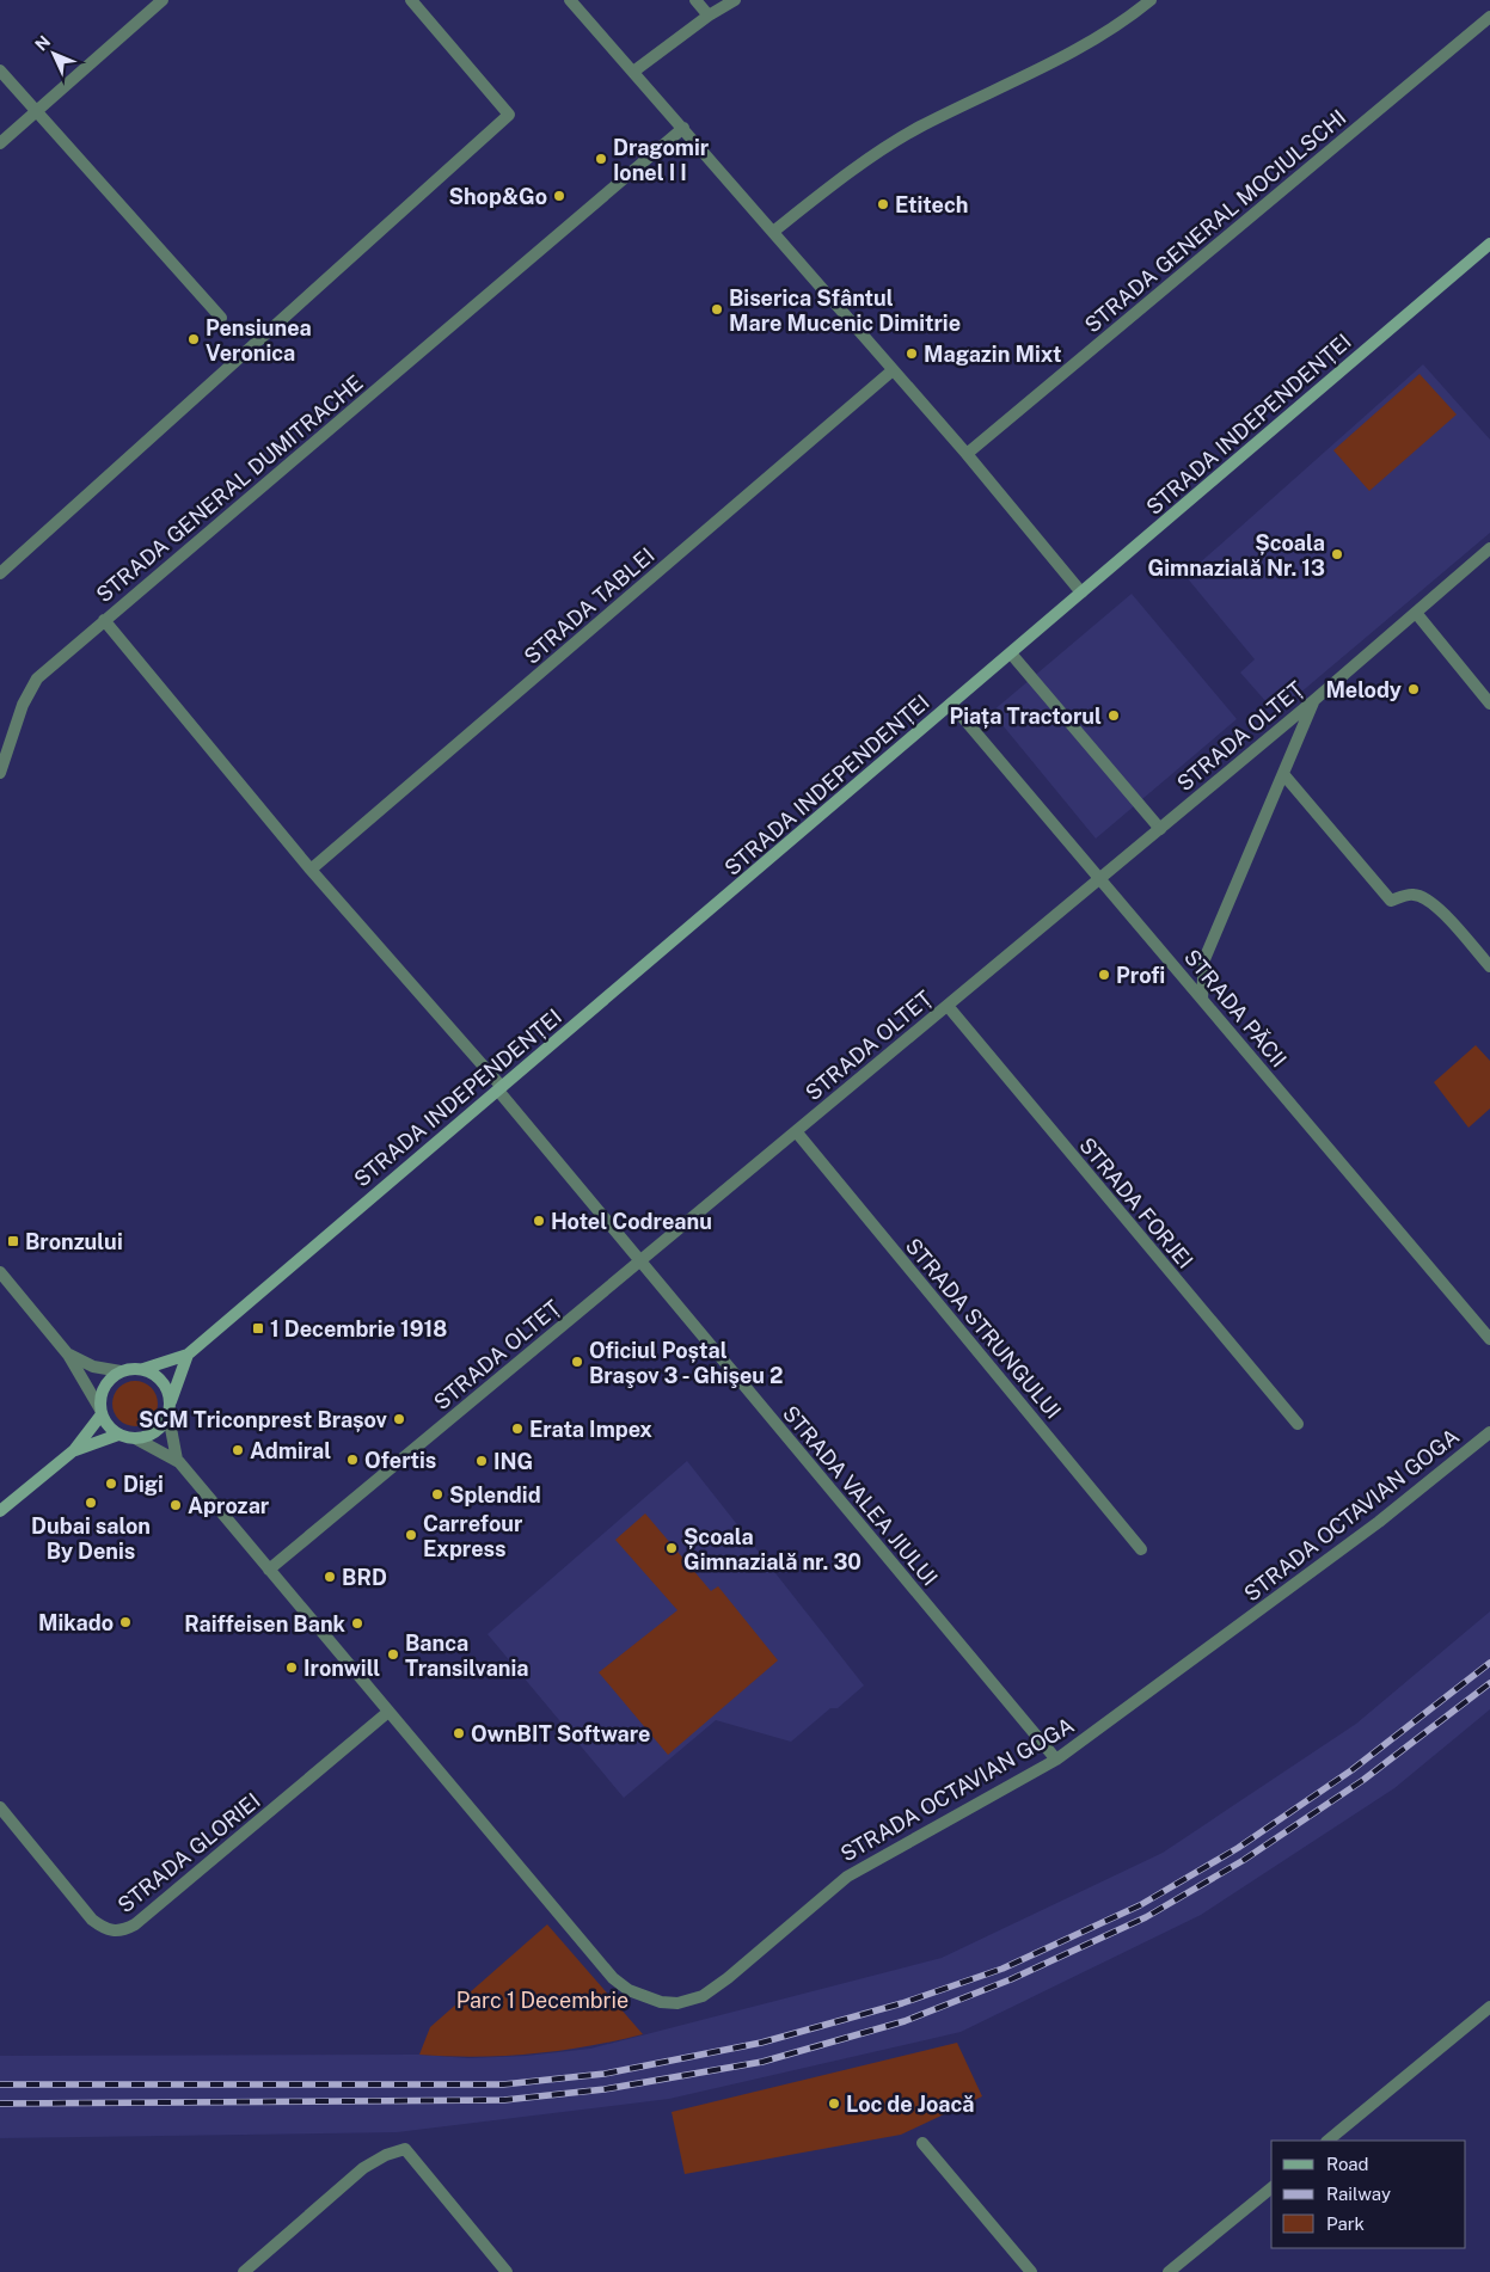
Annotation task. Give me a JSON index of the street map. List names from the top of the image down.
{
  "streets": {
    "main road": ["STRADA INDEPENDENȚEI"],
    "street": [
      "STRADA GENERAL MOCIULSCHI",
      "STRADA GENERAL DUMITRACHE",
      "STRADA TABLEI",
      "STRADA OLTEȚ",
      "STRADA PĂCII",
      "STRADA FORJEI",
      "STRADA STRUNGULUI",
      "STRADA VALEA JIULUI",
      "STRADA OCTAVIAN GOGA",
      "STRADA GLORIEI"
    ]
  },
  "crossings": [
    ["STRADA INDEPENDENȚEI", "STRADA GENERAL DUMITRACHE"],
    ["STRADA INDEPENDENȚEI", "STRADA PĂCII"],
    ["STRADA INDEPENDENȚEI", "STRADA VALEA JIULUI"],
    ["STRADA GENERAL DUMITRACHE", "STRADA TABLEI"],
    ["STRADA GENERAL DUMITRACHE", "STRADA VALEA JIULUI"],
    ["STRADA OLTEȚ", "STRADA PĂCII"],
    ["STRADA OLTEȚ", "STRADA FORJEI"],
    ["STRADA OLTEȚ", "STRADA STRUNGULUI"],
    ["STRADA OLTEȚ", "STRADA VALEA JIULUI"],
    ["STRADA OLTEȚ", "STRADA OCTAVIAN GOGA"],
    ["STRADA VALEA JIULUI", "STRADA OCTAVIAN GOGA"],
    ["STRADA OCTAVIAN GOGA", "STRADA GLORIEI"]
  ],
  "parks": ["Parc 1 Decembrie"],
  "places": {
    "other": [
      "Dragomir Ionel I I",
      "Shop&Go",
      "Etitech",
      "Biserica Sfântul Mare Mucenic Dimitrie",
      "Pensiunea Veronica",
      "Magazin Mixt",
      "Școala Gimnazială Nr. 13",
      "Melody",
      "Piața Tractorul",
      "Profi",
      "Hotel Codreanu",
      "Oficiul Poștal Braşov 3 - Ghişeu 2",
      "SCM Triconprest Brașov",
      "Erata Impex",
      "Admiral",
      "Ofertis",
      "ING",
      "Digi",
      "Splendid",
      "Dubai salon By Denis",
      "Aprozar",
      "Carrefour Express",
      "Școala Gimnazială nr. 30",
      "BRD",
      "Mikado",
      "Raiffeisen Bank",
      "Banca Transilvania",
      "Ironwill",
      "OwnBIT Software",
      "Loc de Joacă"
    ],
    "transit": ["Bronzului", "1 Decembrie 1918"]
  },
  "legend": ["Road", "Railway", "Park"],
  "north": "top left"
}
